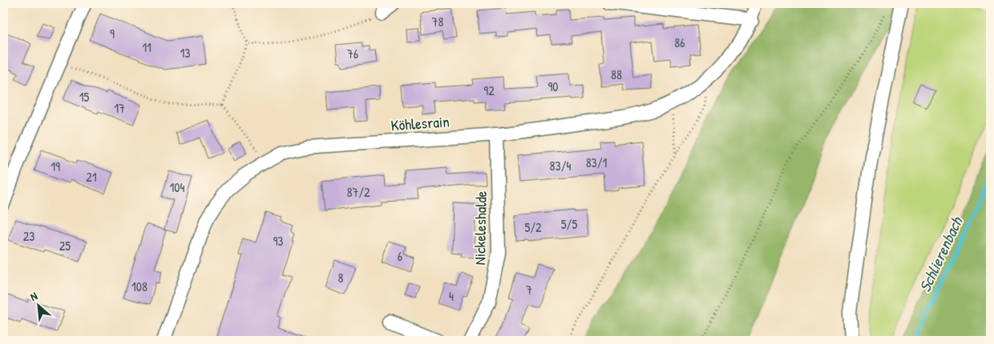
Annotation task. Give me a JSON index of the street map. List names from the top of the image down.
{
  "streets": {
    "street": ["Köhlesrain", "Nickeleshalde"]
  },
  "crossings": [
    ["Köhlesrain", "Nickeleshalde"]
  ],
  "water": ["Schlierenbach"],
  "house_numbers": [
    "78",
    "9",
    "86",
    "11",
    "13",
    "76",
    "88",
    "90",
    "92",
    "15",
    "17",
    "83/1",
    "83/4",
    "19",
    "21",
    "104",
    "87/2",
    "5/5",
    "5/2",
    "23",
    "93",
    "25",
    "6",
    "8",
    "108",
    "7",
    "4"
  ],
  "north": "top left"
}
